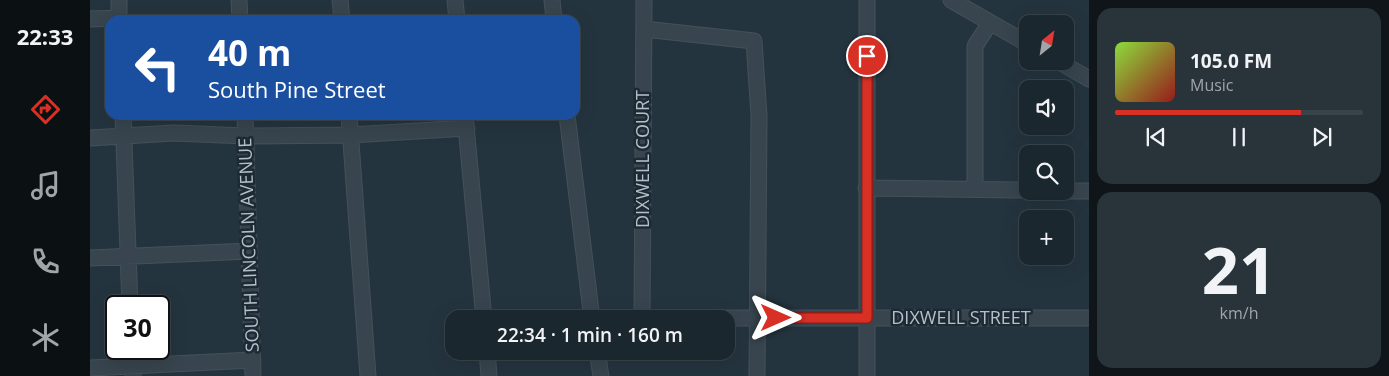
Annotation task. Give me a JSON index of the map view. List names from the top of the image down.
{
  "streets": {
    "street": ["DIXWELL COURT", "SOUTH LINCOLN AVENUE", "DIXWELL STREET"]
  },
  "north": "top right",
  "page": {
    "tabs": "22:33",
    "map_buttons": "+",
    "turn": ["40 m", "South Pine Street"],
    "song": ["105.0 FM", "Music"],
    "tile": ["21", "km/h"],
    "limit": "30",
    "trip": "22:34 · 1 min · 160 m"
  }
}
